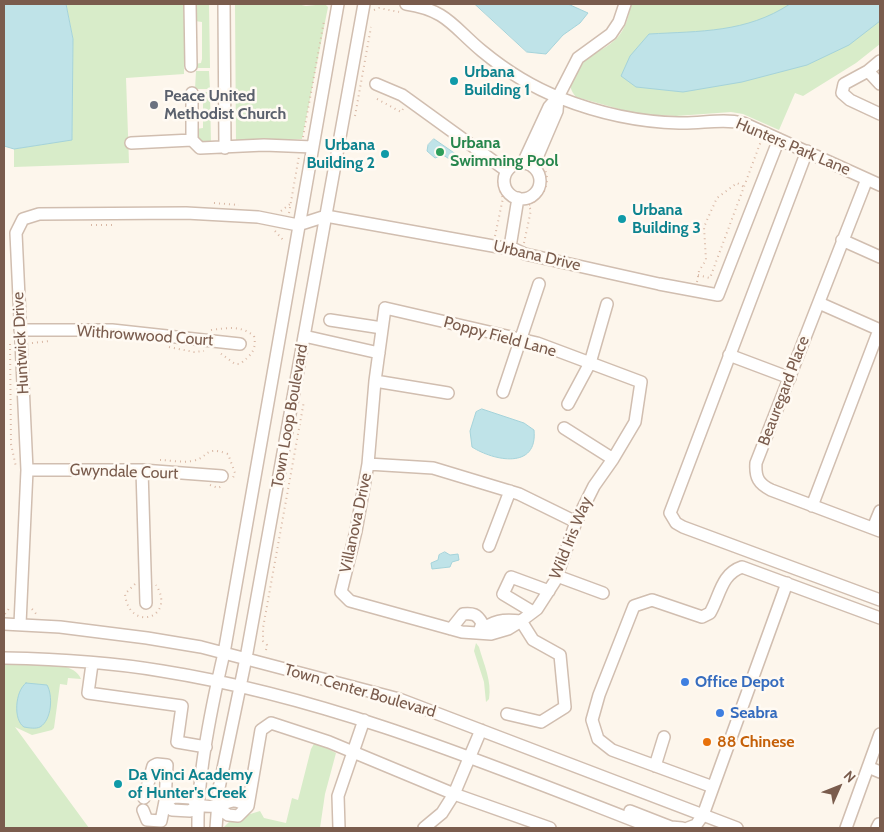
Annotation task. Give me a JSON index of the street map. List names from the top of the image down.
{
  "streets": {
    "street": [
      "Hunters Park Lane",
      "Urbana Drive",
      "Withrowwood Court",
      "Poppy Field Lane",
      "Huntwick Drive",
      "Beauregard Place",
      "Town Loop Boulevard",
      "Gwyndale Court",
      "Villanova Drive",
      "Wild Iris Way",
      "Town Center Boulevard"
    ]
  },
  "crossings": [
    ["Hunters Park Lane", "Urbana Drive"],
    ["Hunters Park Lane", "Beauregard Place"],
    ["Urbana Drive", "Huntwick Drive"],
    ["Urbana Drive", "Town Loop Boulevard"],
    ["Withrowwood Court", "Huntwick Drive"],
    ["Poppy Field Lane", "Villanova Drive"],
    ["Poppy Field Lane", "Wild Iris Way"],
    ["Huntwick Drive", "Town Loop Boulevard"],
    ["Huntwick Drive", "Gwyndale Court"],
    ["Huntwick Drive", "Town Center Boulevard"],
    ["Town Loop Boulevard", "Town Center Boulevard"],
    ["Villanova Drive", "Wild Iris Way"]
  ],
  "places": [
    "Urbana Building 1",
    "Peace United Methodist Church",
    "Urbana Swimming Pool",
    "Urbana Building 2",
    "Urbana Building 3",
    "Office Depot",
    "Seabra",
    "88 Chinese",
    "Da Vinci Academy of Hunter's Creek"
  ],
  "north": "top right"
}
